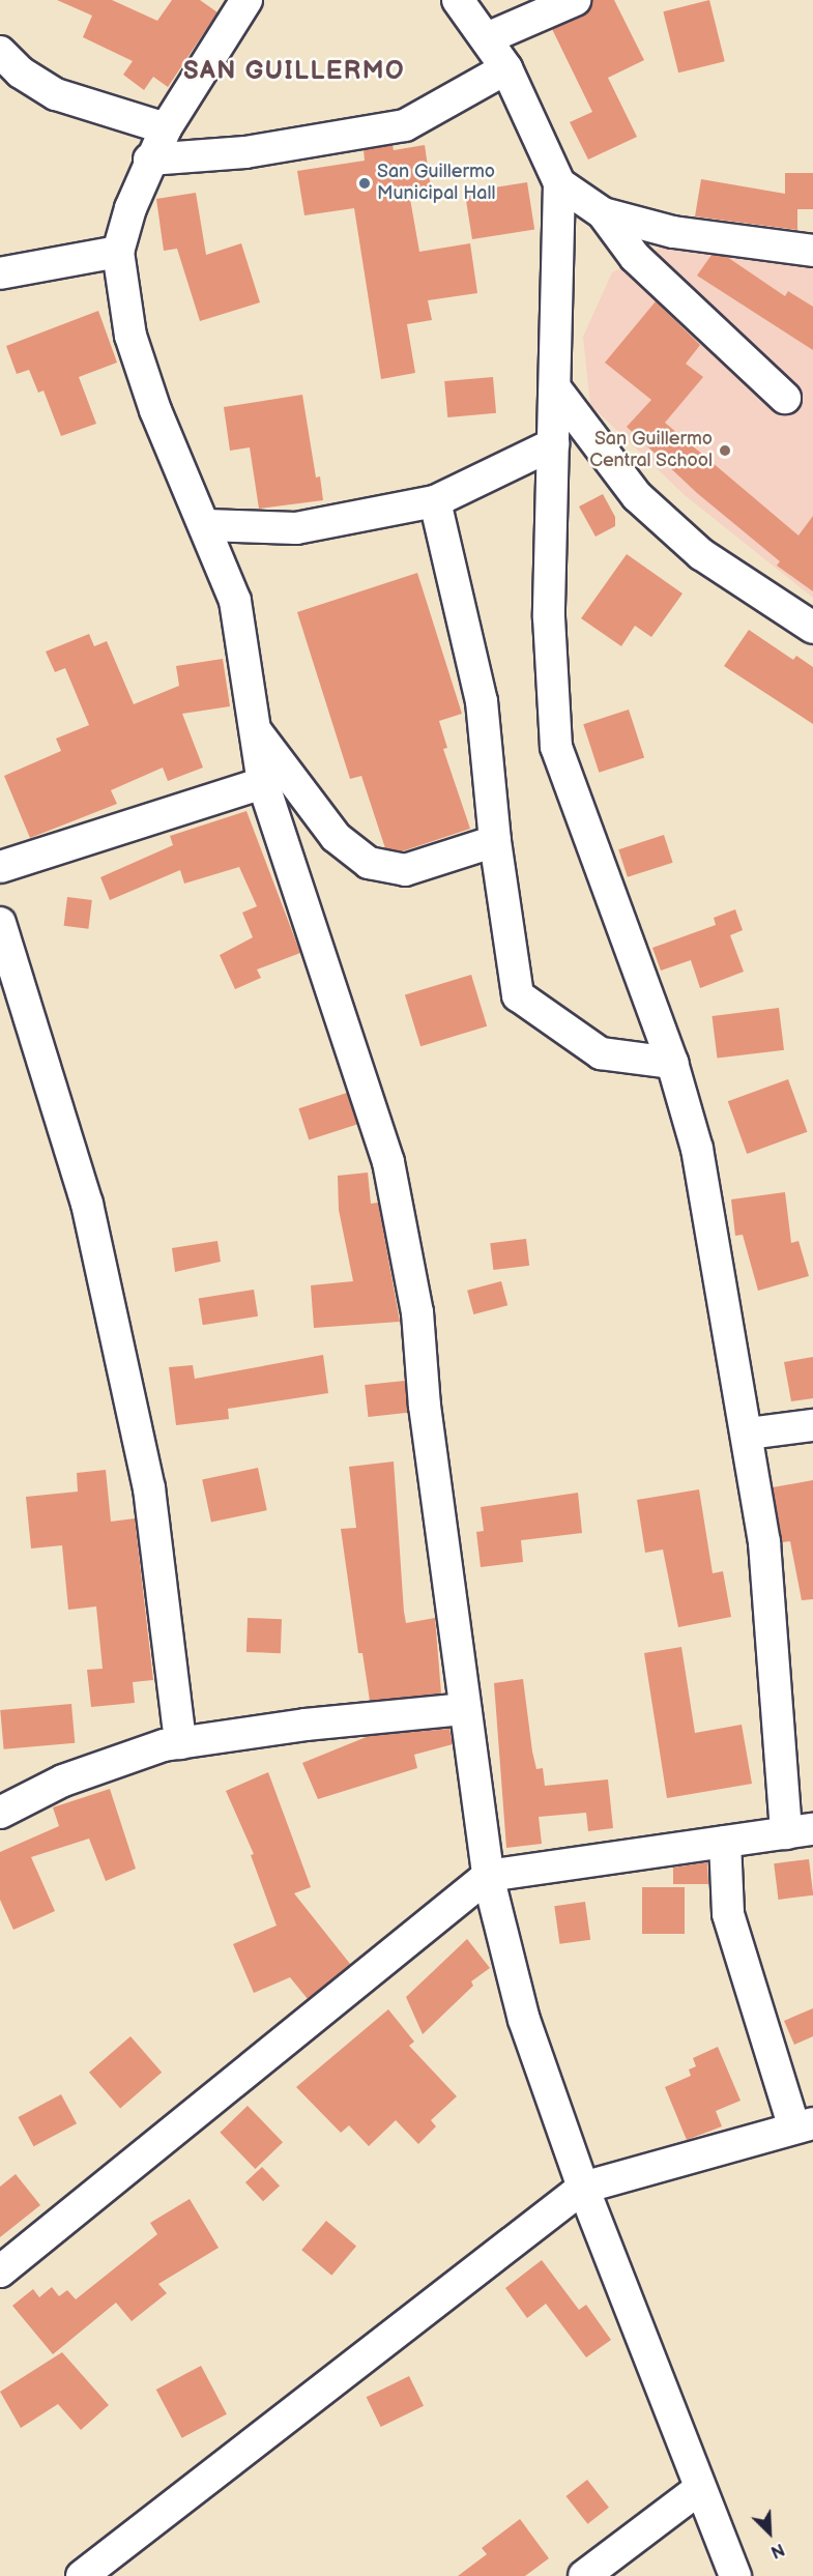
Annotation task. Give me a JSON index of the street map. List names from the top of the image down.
{
  "districts": ["SAN GUILLERMO"],
  "places": ["San Guillermo Municipal Hall", "San Guillermo Central School"],
  "north": "bottom right"
}
